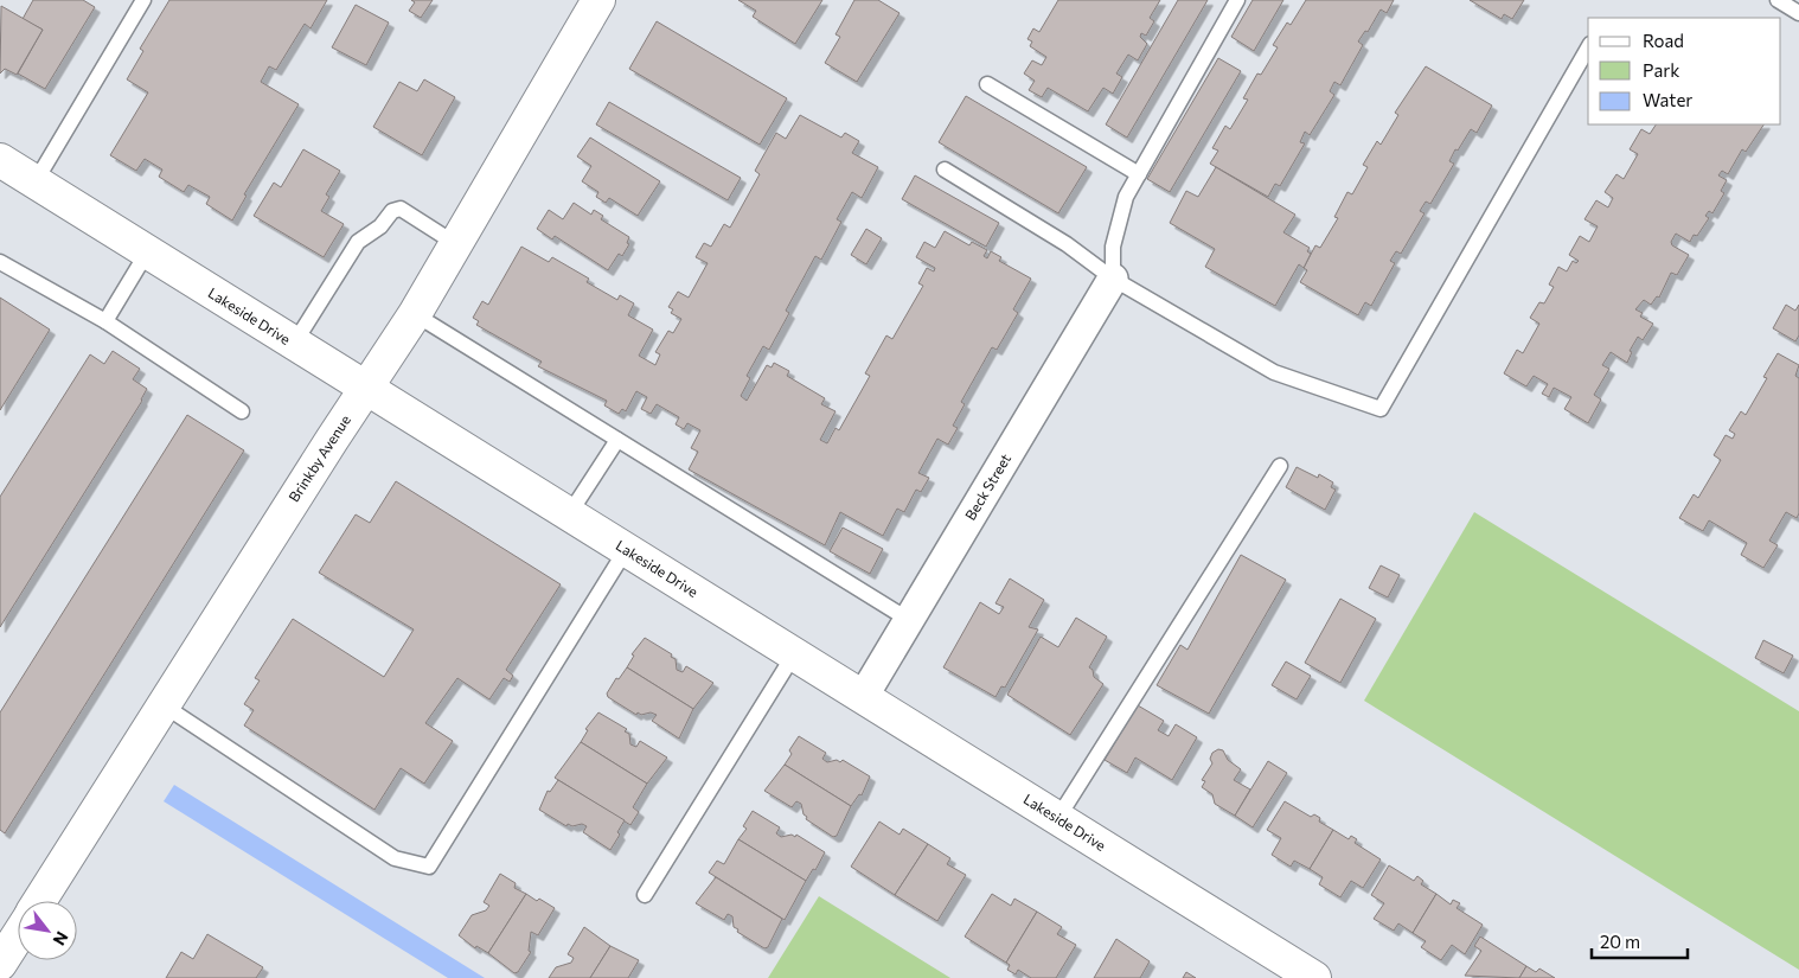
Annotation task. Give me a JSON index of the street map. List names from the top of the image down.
{
  "streets": {
    "street": ["Lakeside Drive", "Brinkby Avenue", "Beck Street"]
  },
  "crossings": [
    ["Lakeside Drive", "Brinkby Avenue"],
    ["Lakeside Drive", "Beck Street"]
  ],
  "legend": ["Road", "Park", "Water"],
  "scale_bar": "20 m",
  "north": "bottom right"
}
